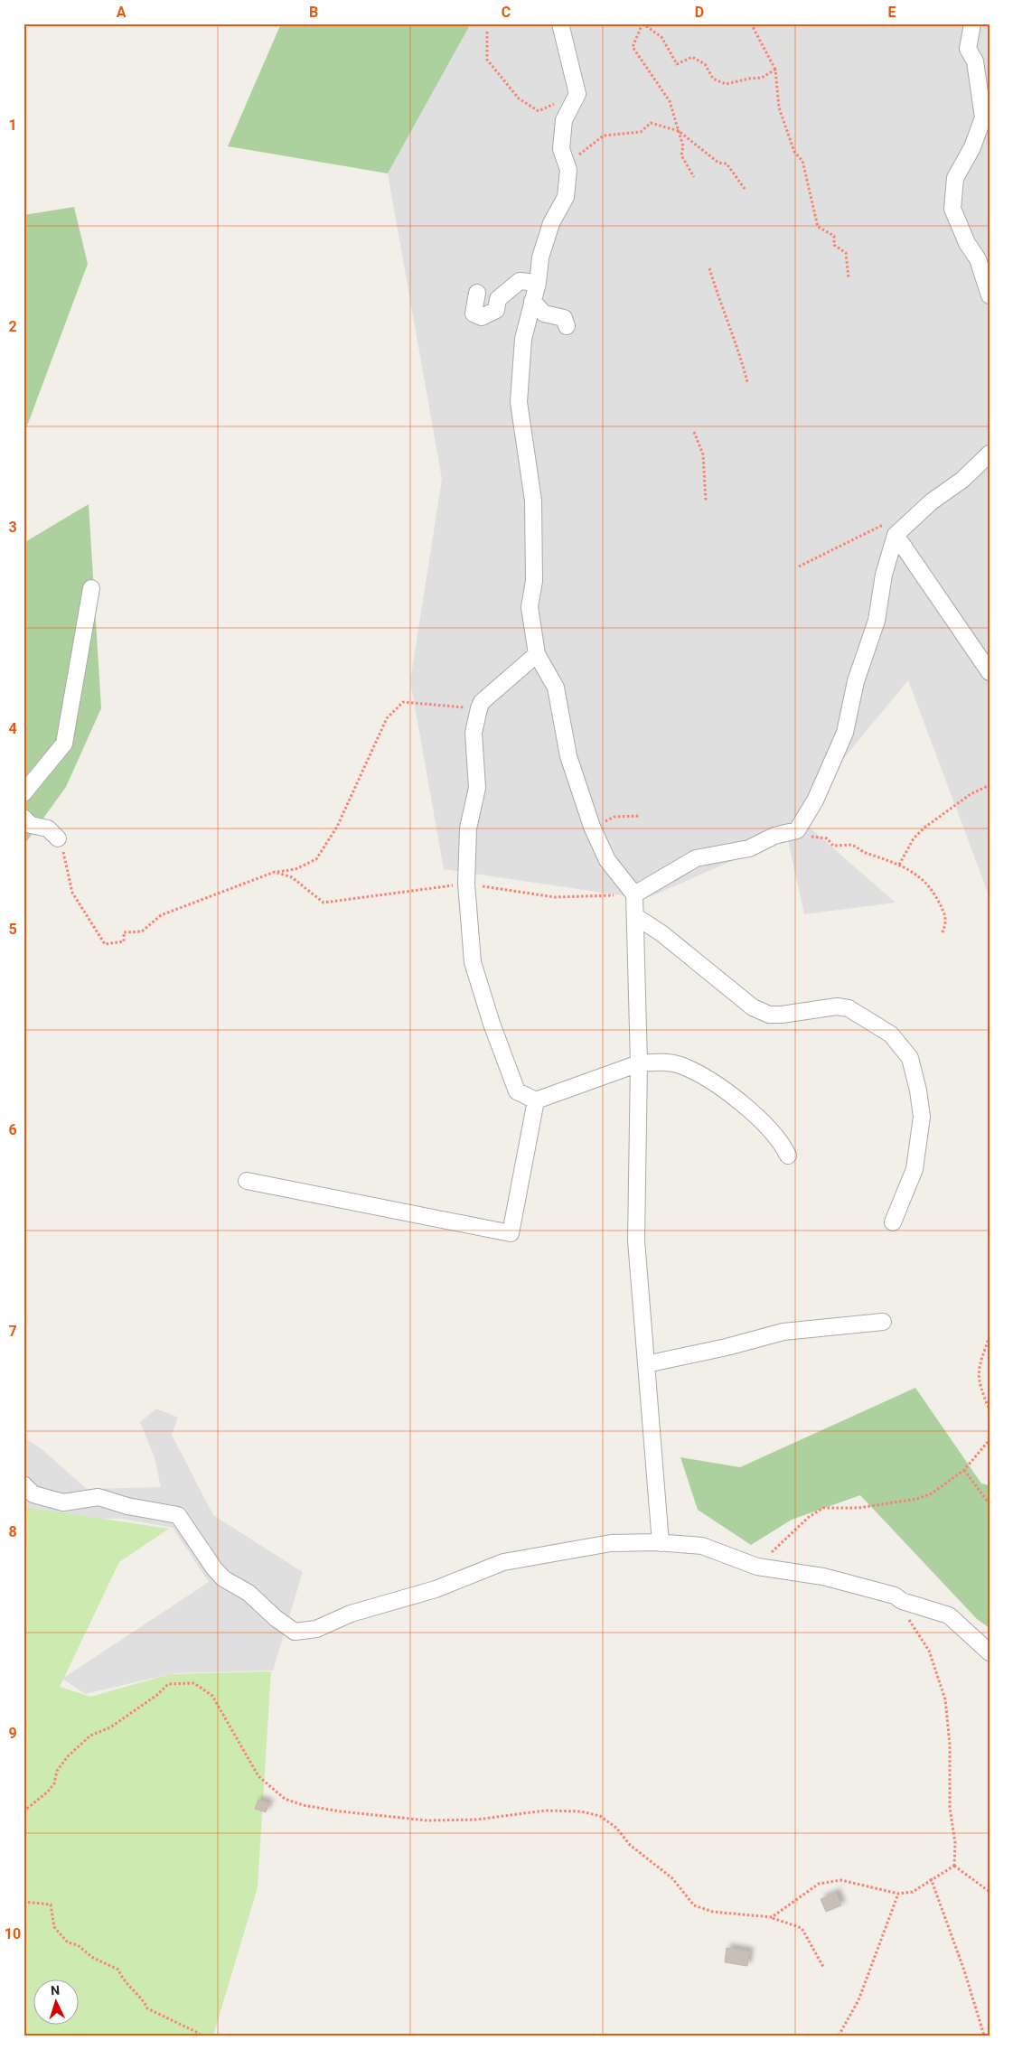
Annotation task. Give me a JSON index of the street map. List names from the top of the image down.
{
  "north": "top",
  "grid": {
    "columns": [
      "A",
      "B",
      "C",
      "D",
      "E"
    ],
    "rows": [
      "1",
      "2",
      "3",
      "4",
      "5",
      "6",
      "7",
      "8",
      "9",
      "10"
    ]
  }
}
